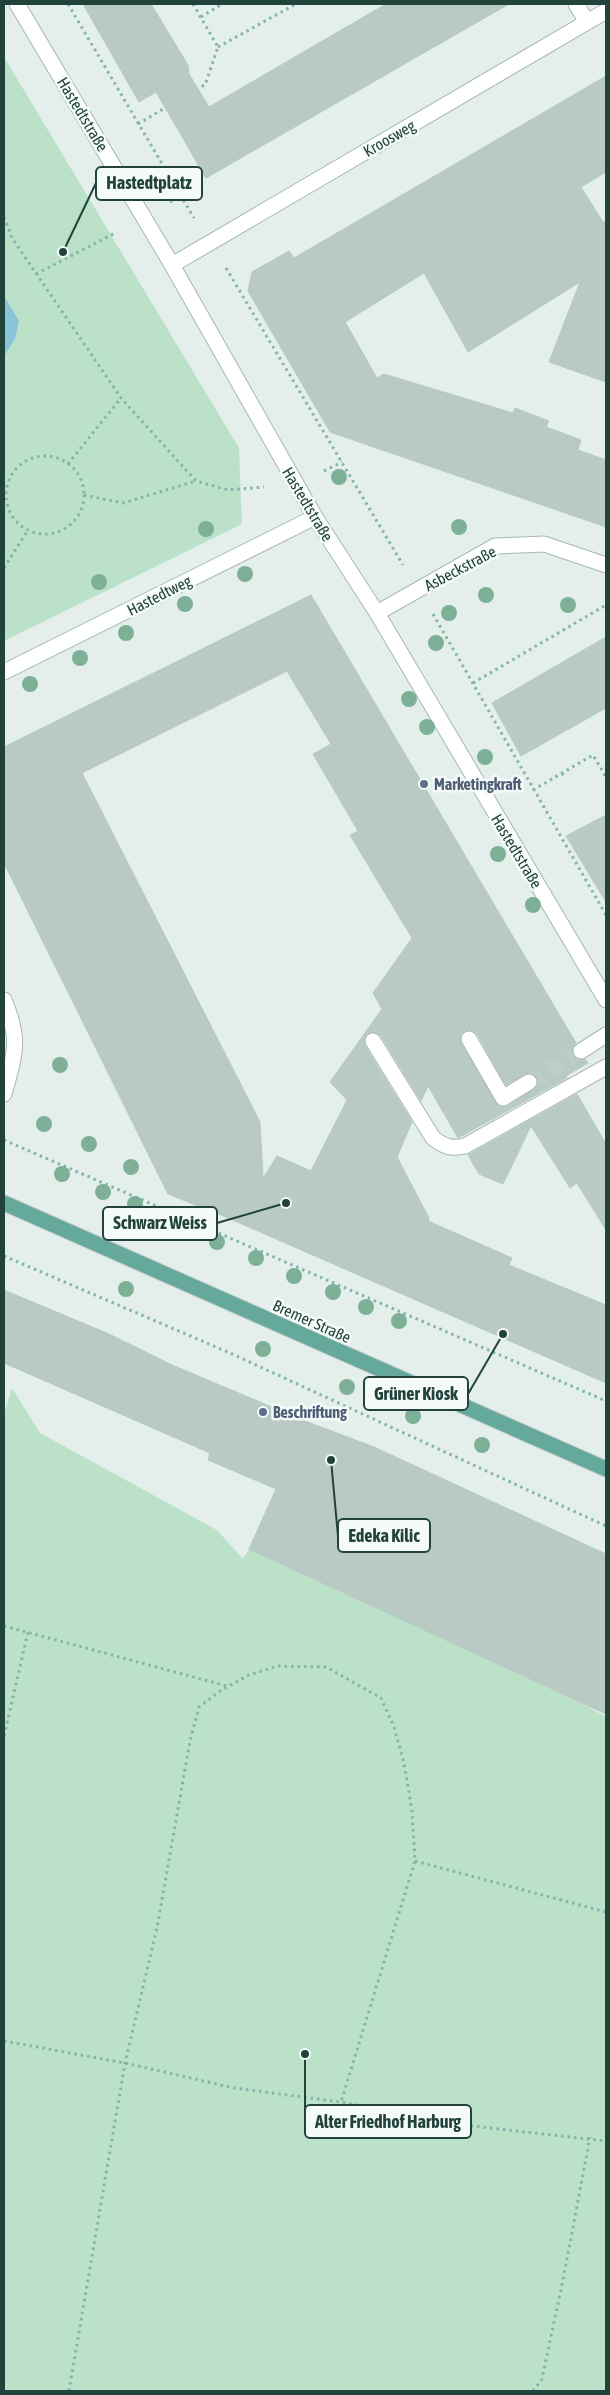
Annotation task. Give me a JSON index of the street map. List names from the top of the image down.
{
  "streets": {
    "main road": ["Bremer Straße"],
    "street": [
      "Hastedtstraße",
      "Kroosweg",
      "Asbeckstraße",
      "Hastedtweg"
    ]
  },
  "crossings": [
    ["Hastedtstraße", "Kroosweg"],
    ["Hastedtstraße", "Asbeckstraße"],
    ["Hastedtstraße", "Hastedtweg"]
  ],
  "places": [
    "Hastedtplatz",
    "Marketingkraft",
    "Schwarz Weiss",
    "Grüner Kiosk",
    "Beschriftung",
    "Edeka Kilic",
    "Alter Friedhof Harburg"
  ]
}
